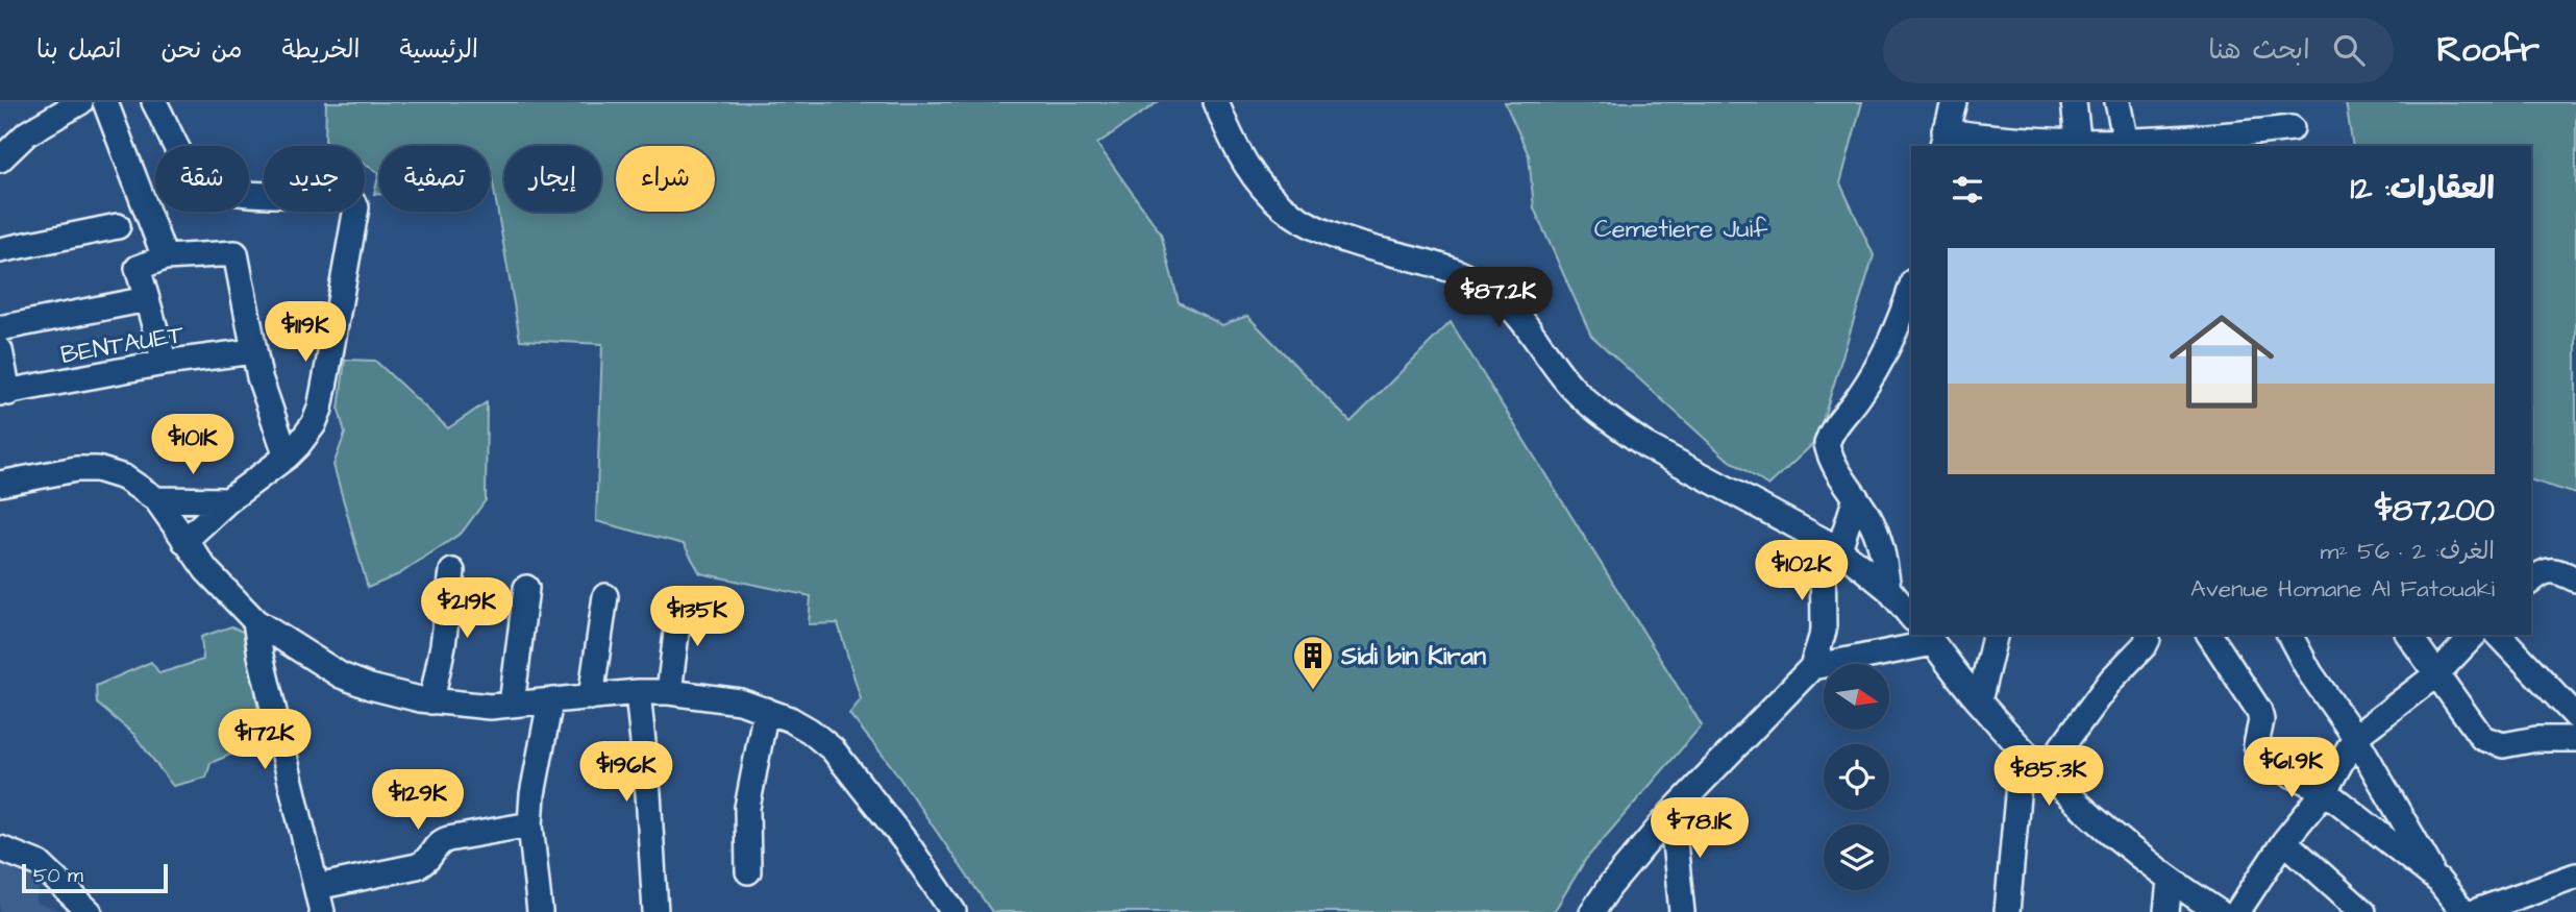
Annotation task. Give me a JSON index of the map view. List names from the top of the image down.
{
  "streets": {
    "street": ["BENTAUET"]
  },
  "parks": ["Cemetiere Juif"],
  "places": {
    "building": ["Sidi bin Kiran"]
  },
  "scale_bar": "50 m",
  "north": "right",
  "page": {
    "header": "Roofr",
    "search": "ابحث هنا",
    "nav": [
      "الرئيسية",
      "الخريطة",
      "من نحن",
      "اتصل بنا"
    ],
    "chip": [
      "شراء",
      "إيجار",
      "تصفية",
      "جديد",
      "شقة"
    ],
    "heading": "العقارات: 12",
    "list": [
      {
        "name": "$87,200",
        "note": "الغرف: 2 · 56 m² · Avenue Homane Al Fatouaki"
      }
    ],
    "price": [
      "$87.2K",
      "$119K",
      "$101K",
      "$102K",
      "$219K",
      "$135K",
      "$172K",
      "$61.9K",
      "$196K",
      "$85.3K",
      "$129K",
      "$78.1K"
    ],
    "scale": "50 m"
  }
}
